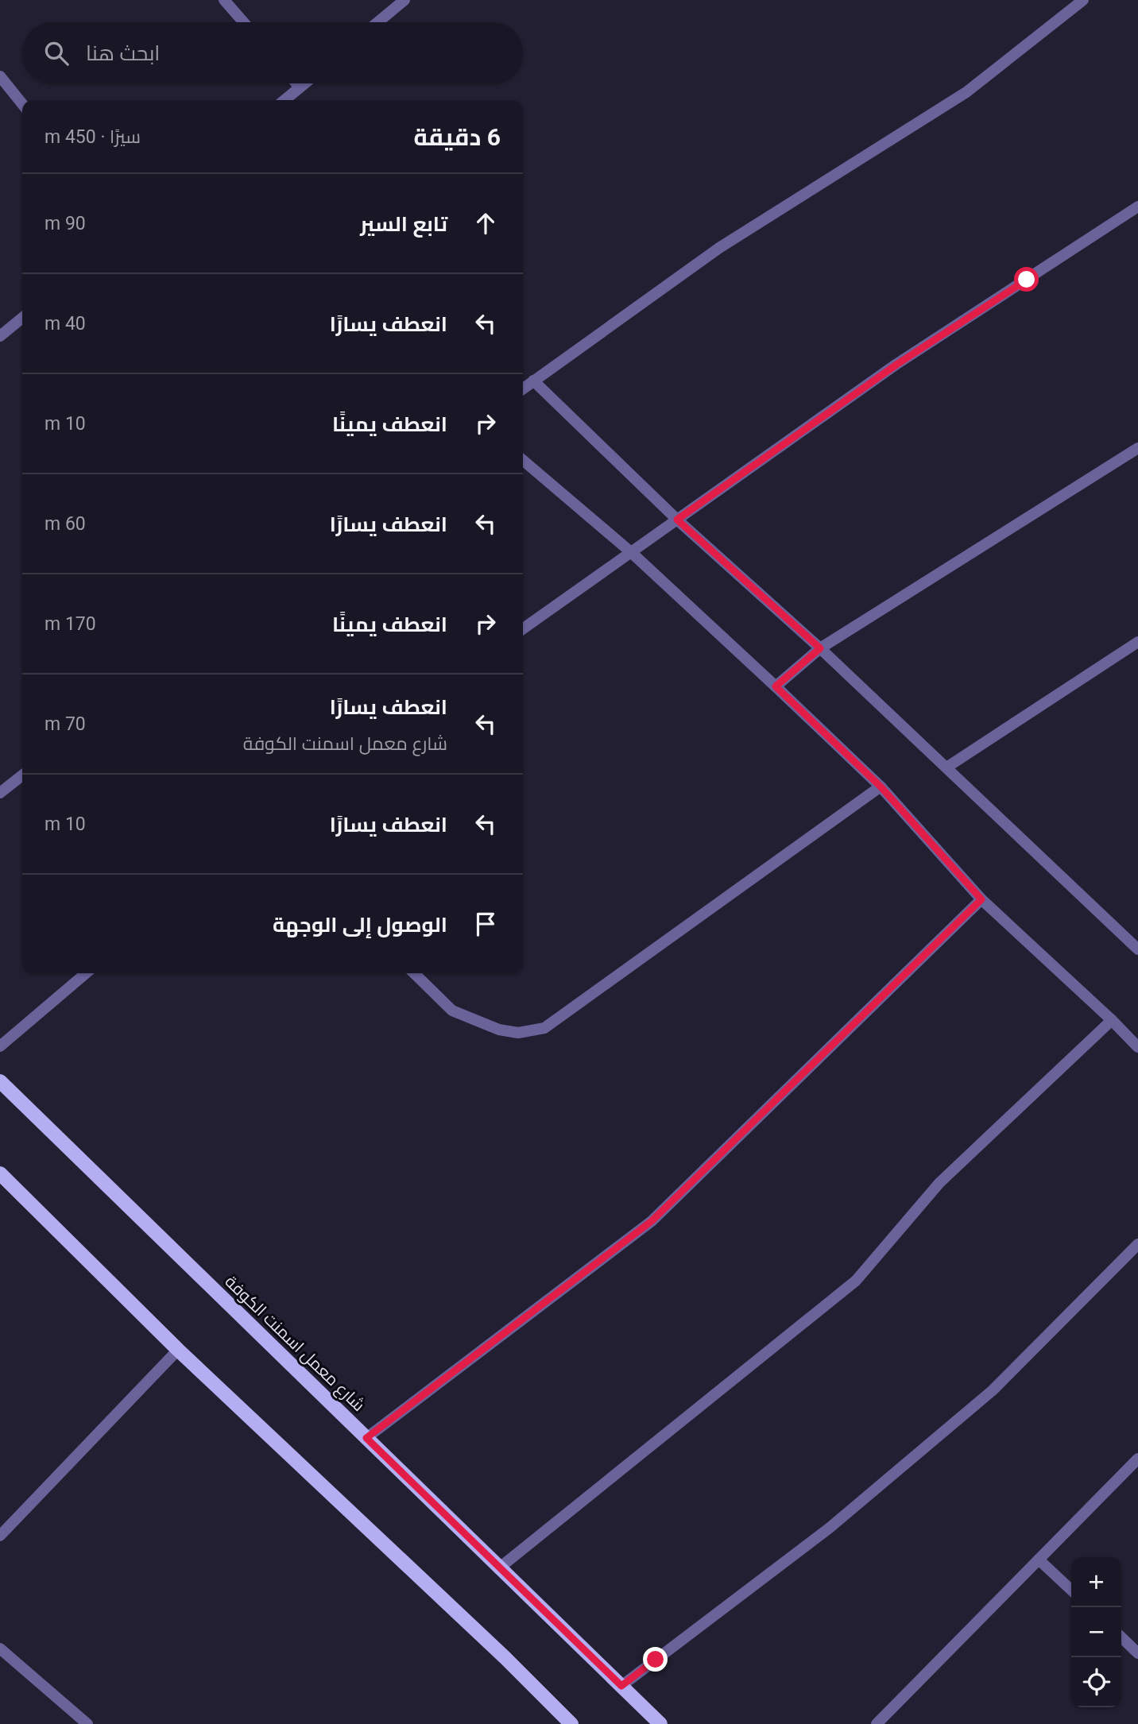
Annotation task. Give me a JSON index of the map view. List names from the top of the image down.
{
  "streets": {
    "main road": ["شارع معمل اسمنت الكوفة"]
  },
  "page": {
    "search": "ابحث هنا",
    "heading": ["6 دقيقة", "سيرًا · 450 m"],
    "list": [
      ["تابع السير", "90 m"],
      ["انعطف يسارًا", "40 m"],
      ["انعطف يمينًا", "10 m"],
      ["انعطف يسارًا", "60 m"],
      ["انعطف يمينًا", "170 m"],
      ["انعطف يسارًا", "شارع معمل اسمنت الكوفة", "70 m"],
      ["انعطف يسارًا", "10 m"],
      "الوصول إلى الوجهة"
    ],
    "map_buttons": ["+", "−"]
  }
}
